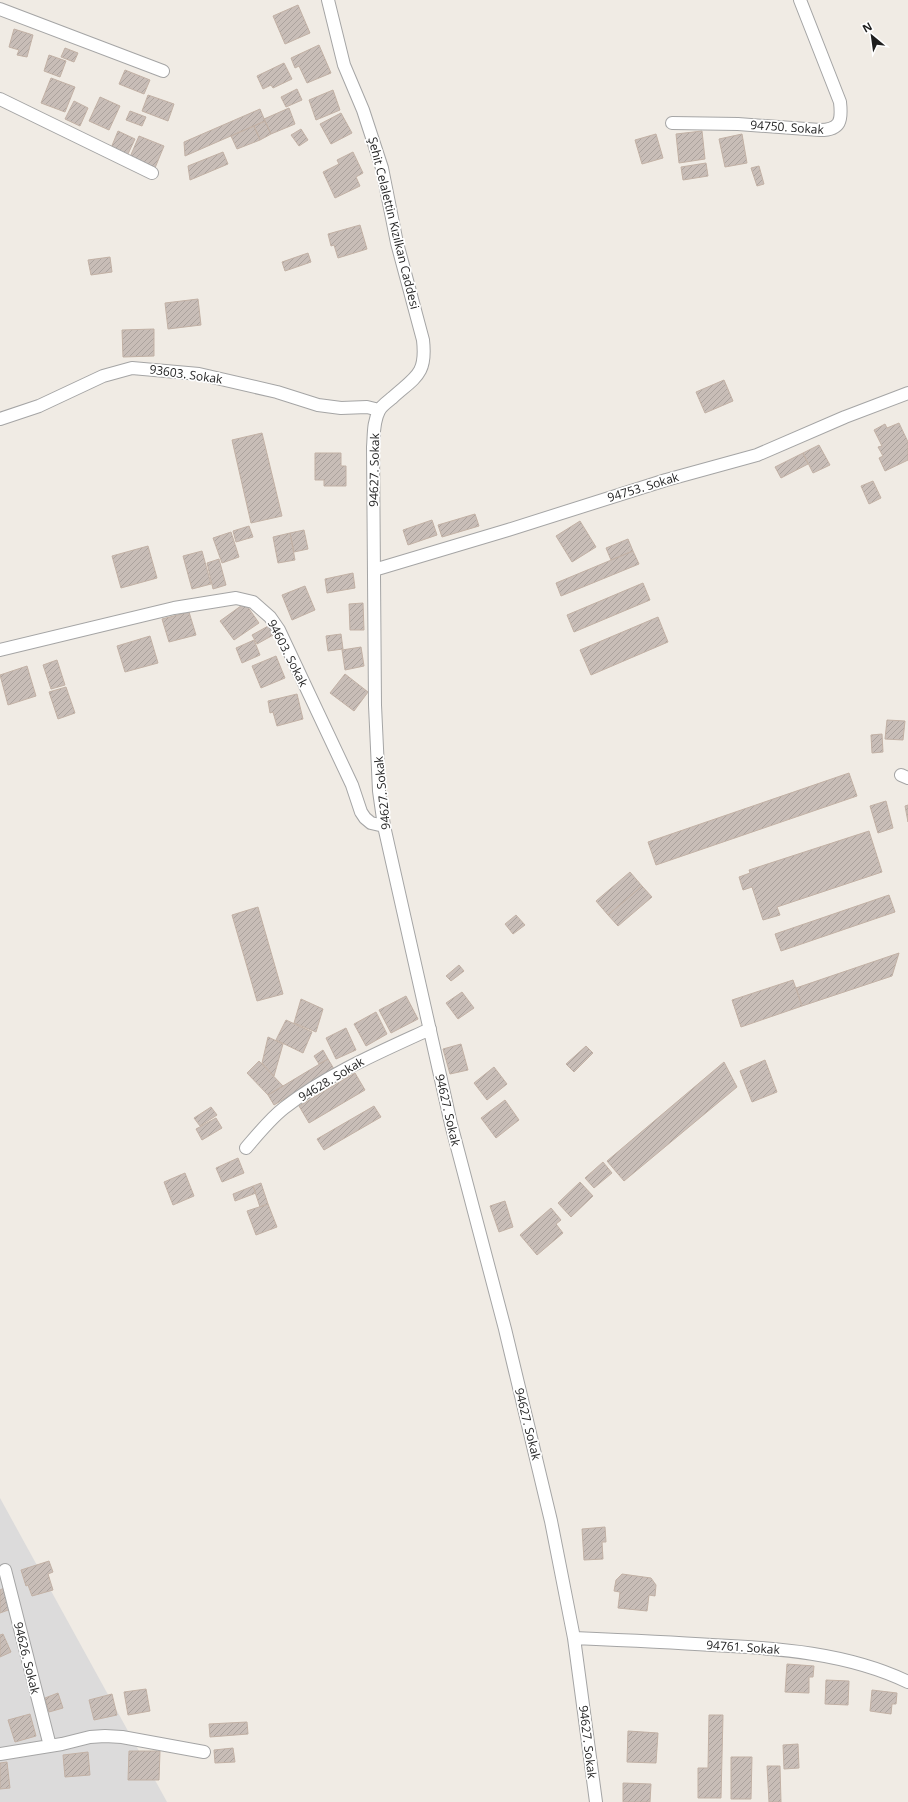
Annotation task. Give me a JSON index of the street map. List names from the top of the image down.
{
  "streets": {
    "street": [
      "94750. Sokak",
      "Şehit Celalettin Kızılkan Caddesi",
      "93603. Sokak",
      "94627. Sokak",
      "94753. Sokak",
      "94603. Sokak",
      "94628. Sokak",
      "94761. Sokak",
      "94626. Sokak"
    ]
  },
  "crossings": [
    ["Şehit Celalettin Kızılkan Caddesi", "93603. Sokak"],
    ["Şehit Celalettin Kızılkan Caddesi", "94627. Sokak"],
    ["93603. Sokak", "94627. Sokak"],
    ["94627. Sokak", "94753. Sokak"],
    ["94627. Sokak", "94603. Sokak"],
    ["94627. Sokak", "94628. Sokak"],
    ["94627. Sokak", "94761. Sokak"]
  ],
  "north": "top left"
}
